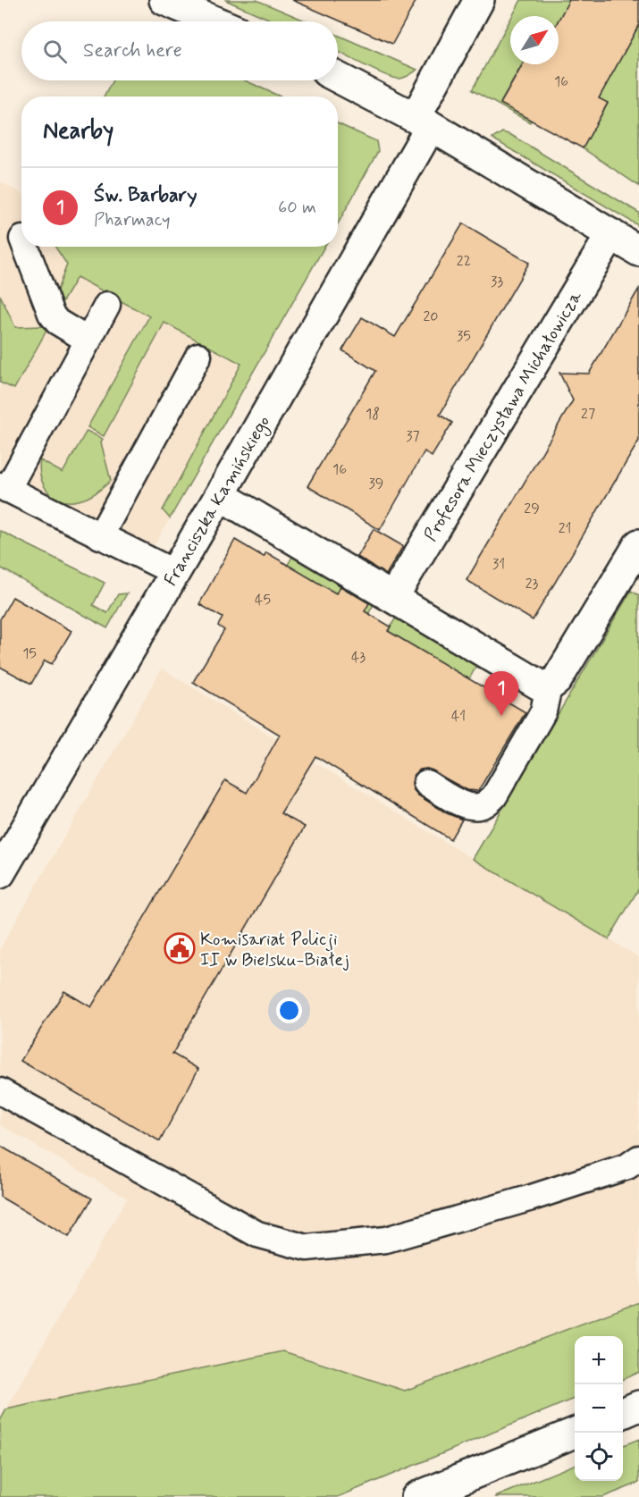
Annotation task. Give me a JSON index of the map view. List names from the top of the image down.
{
  "streets": {
    "street": ["Profesora Mieczysława Michałowicza", "Franciszka Kamińskiego"]
  },
  "places": {
    "public building": ["Komisariat Policji II w Bielsku-Białej"]
  },
  "house_numbers": [
    "16",
    "22",
    "33",
    "20",
    "35",
    "18",
    "27",
    "37",
    "16",
    "39",
    "29",
    "21",
    "31",
    "23",
    "45",
    "15",
    "43",
    "41"
  ],
  "north": "top right",
  "page": {
    "search": "Search here",
    "heading": "Nearby",
    "list": [
      {
        "mark": "1",
        "name": "Św. Barbary",
        "note": "Pharmacy",
        "value": "60 m"
      }
    ],
    "pins": "1",
    "map_buttons": ["+", "−"]
  }
}
